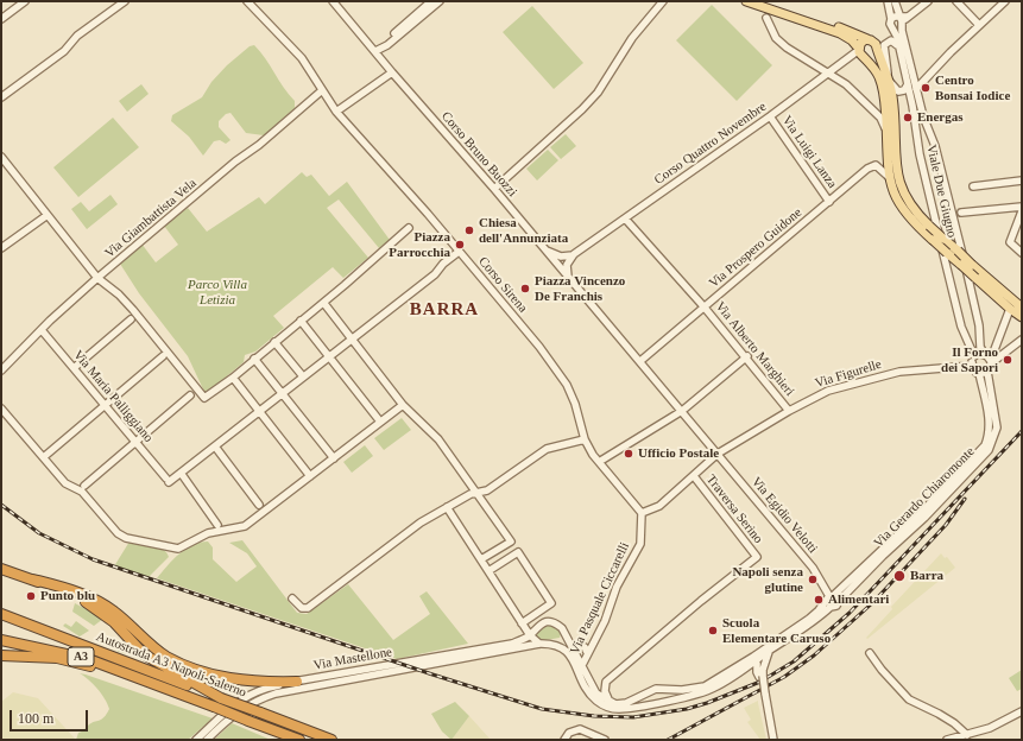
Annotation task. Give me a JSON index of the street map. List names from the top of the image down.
{
  "streets": {
    "highway": ["A3", "Autostrada A3 Napoli-Salerno"],
    "street": [
      "Corso Quattro Novembre",
      "Via Luigi Lanza",
      "Corso Bruno Buozzi",
      "Viale Due Giugno",
      "Via Giambattista Vela",
      "Via Prospero Guidone",
      "Corso Sirena",
      "Via Alberto Marghieri",
      "Via Figurelle",
      "Via Maria Palliggiano",
      "Via Gerardo Chiaromonte",
      "Traversa Serino",
      "Via Egidio Velotti",
      "Via Pasquale Ciccarelli",
      "Via Mastellone"
    ]
  },
  "crossings": [
    ["Corso Quattro Novembre", "Via Luigi Lanza"],
    ["Corso Quattro Novembre", "Via Alberto Marghieri"],
    ["Via Luigi Lanza", "Via Prospero Guidone"],
    ["Corso Bruno Buozzi", "Via Prospero Guidone"],
    ["Corso Bruno Buozzi", "Via Figurelle"],
    ["Corso Bruno Buozzi", "Via Egidio Velotti"],
    ["Via Giambattista Vela", "Corso Sirena"],
    ["Via Giambattista Vela", "Via Maria Palliggiano"],
    ["Via Prospero Guidone", "Via Alberto Marghieri"],
    ["Corso Sirena", "Via Figurelle"],
    ["Corso Sirena", "Via Pasquale Ciccarelli"],
    ["Via Alberto Marghieri", "Via Figurelle"],
    ["Via Figurelle", "Traversa Serino"],
    ["Via Figurelle", "Via Egidio Velotti"],
    ["Via Figurelle", "Via Pasquale Ciccarelli"],
    ["Via Gerardo Chiaromonte", "Via Egidio Velotti"],
    ["Via Gerardo Chiaromonte", "Via Mastellone"],
    ["A3", "Autostrada A3 Napoli-Salerno"]
  ],
  "districts": ["BARRA"],
  "parks": ["Parco Villa Letizia"],
  "places": [
    "Centro Bonsai Iodice",
    "Energas",
    "Chiesa dell'Annunziata",
    "Piazza Parrocchia",
    "Piazza Vincenzo De Franchis",
    "Il Forno dei Sapori",
    "Ufficio Postale",
    "Barra",
    "Napoli senza glutine",
    "Punto blu",
    "Alimentari",
    "Scuola Elementare Caruso"
  ],
  "scale_bar": "100 m"
}
